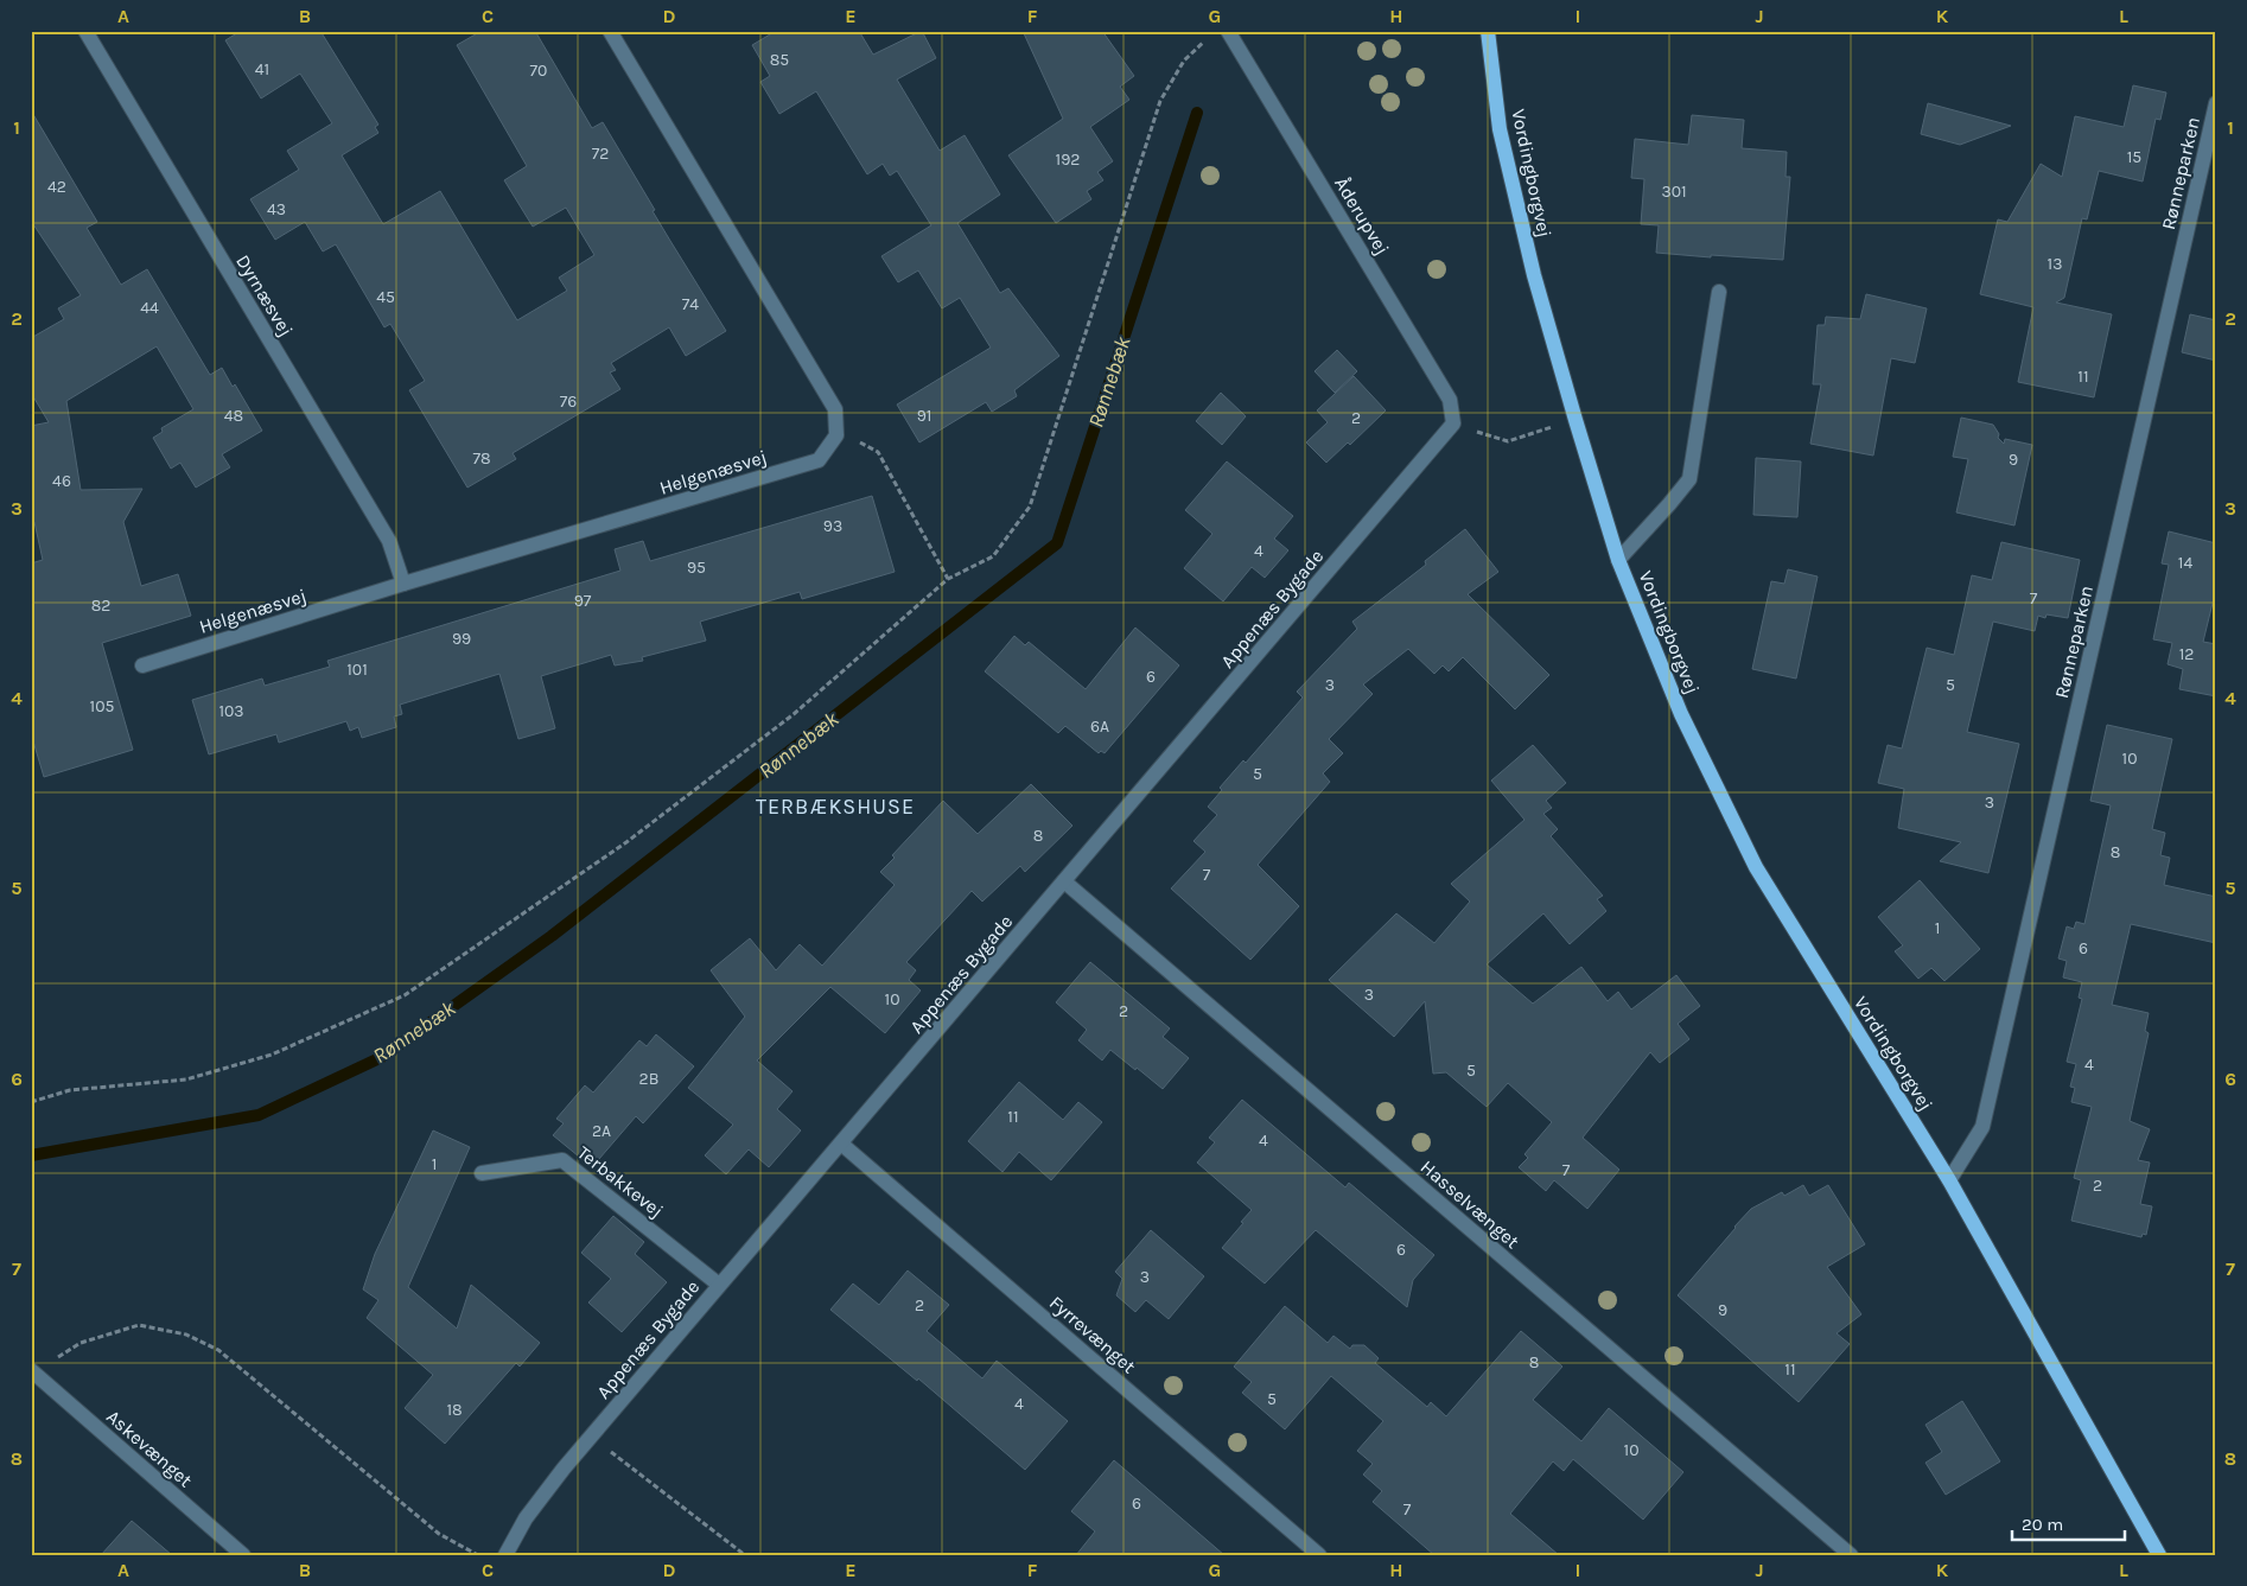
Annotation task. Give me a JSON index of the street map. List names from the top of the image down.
{
  "streets": {
    "main road": ["Vordingborgvej"],
    "street": [
      "Rønneparken",
      "Åderupvej",
      "Dyrnæsvej",
      "Helgenæsvej",
      "Appenæs Bygade",
      "Terbakkevej",
      "Hasselvænget",
      "Fyrrevænget",
      "Askevænget"
    ]
  },
  "crossings": [
    ["Vordingborgvej", "Rønneparken"],
    ["Åderupvej", "Appenæs Bygade"],
    ["Dyrnæsvej", "Helgenæsvej"],
    ["Appenæs Bygade", "Terbakkevej"],
    ["Appenæs Bygade", "Hasselvænget"],
    ["Appenæs Bygade", "Fyrrevænget"]
  ],
  "districts": ["TERBÆKSHUSE"],
  "water": ["Rønnebæk"],
  "house_numbers": [
    "85",
    "41",
    "70",
    "72",
    "15",
    "192",
    "42",
    "301",
    "43",
    "13",
    "45",
    "74",
    "44",
    "11",
    "76",
    "48",
    "91",
    "2",
    "78",
    "9",
    "46",
    "93",
    "4",
    "14",
    "95",
    "7",
    "97",
    "82",
    "99",
    "12",
    "101",
    "6",
    "3",
    "5",
    "105",
    "103",
    "6A",
    "10",
    "5",
    "3",
    "8",
    "8",
    "7",
    "1",
    "6",
    "3",
    "10",
    "2",
    "4",
    "5",
    "2B",
    "11",
    "2A",
    "4",
    "1",
    "7",
    "2",
    "6",
    "3",
    "2",
    "9",
    "8",
    "11",
    "5",
    "4",
    "18",
    "10",
    "6",
    "7"
  ],
  "scale_bar": "20 m",
  "grid": {
    "columns": [
      "A",
      "B",
      "C",
      "D",
      "E",
      "F",
      "G",
      "H",
      "I",
      "J",
      "K",
      "L"
    ],
    "rows": [
      "1",
      "2",
      "3",
      "4",
      "5",
      "6",
      "7",
      "8"
    ]
  }
}
